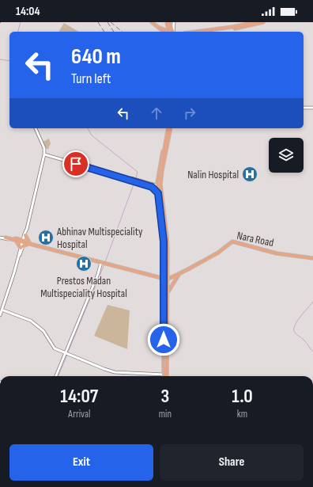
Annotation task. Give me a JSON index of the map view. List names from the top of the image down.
{
  "streets": {
    "main road": ["Nara Road"]
  },
  "places": {
    "hospital": ["Nalin Hospital", "Abhinav Multispeciality Hospital", "Prestos Madan Multispeciality Hospital"]
  },
  "page": {
    "status": "14:04",
    "turn": ["640 m", "Turn left"],
    "eta": [
      "14:07",
      "Arrival",
      "3",
      "min",
      "1.0",
      "km"
    ],
    "buttons": ["Exit", "Share"]
  }
}
